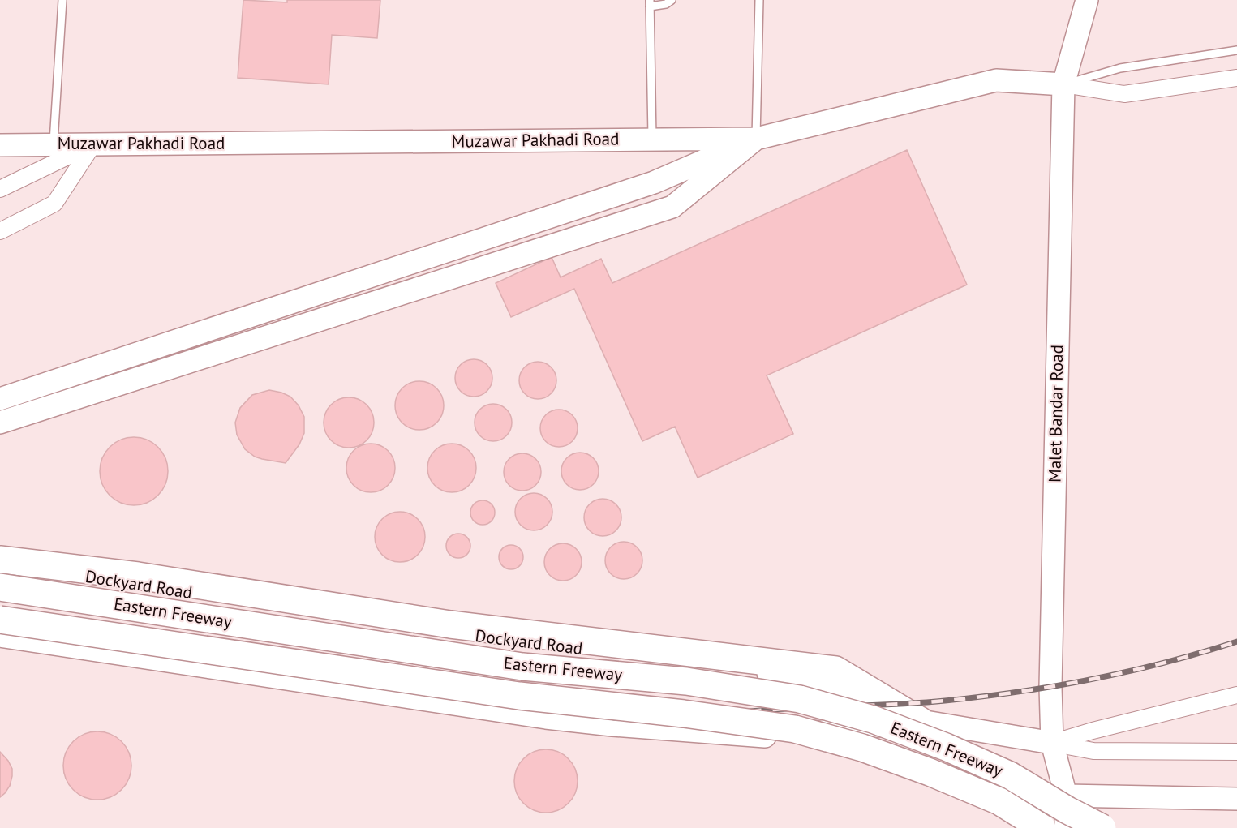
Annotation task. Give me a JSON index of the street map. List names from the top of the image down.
{
  "streets": {
    "highway": ["Eastern Freeway"],
    "street": ["Muzawar Pakhadi Road", "Malet Bandar Road", "Dockyard Road"]
  },
  "crossings": [
    ["Muzawar Pakhadi Road", "Malet Bandar Road"],
    ["Malet Bandar Road", "Dockyard Road"]
  ]
}
